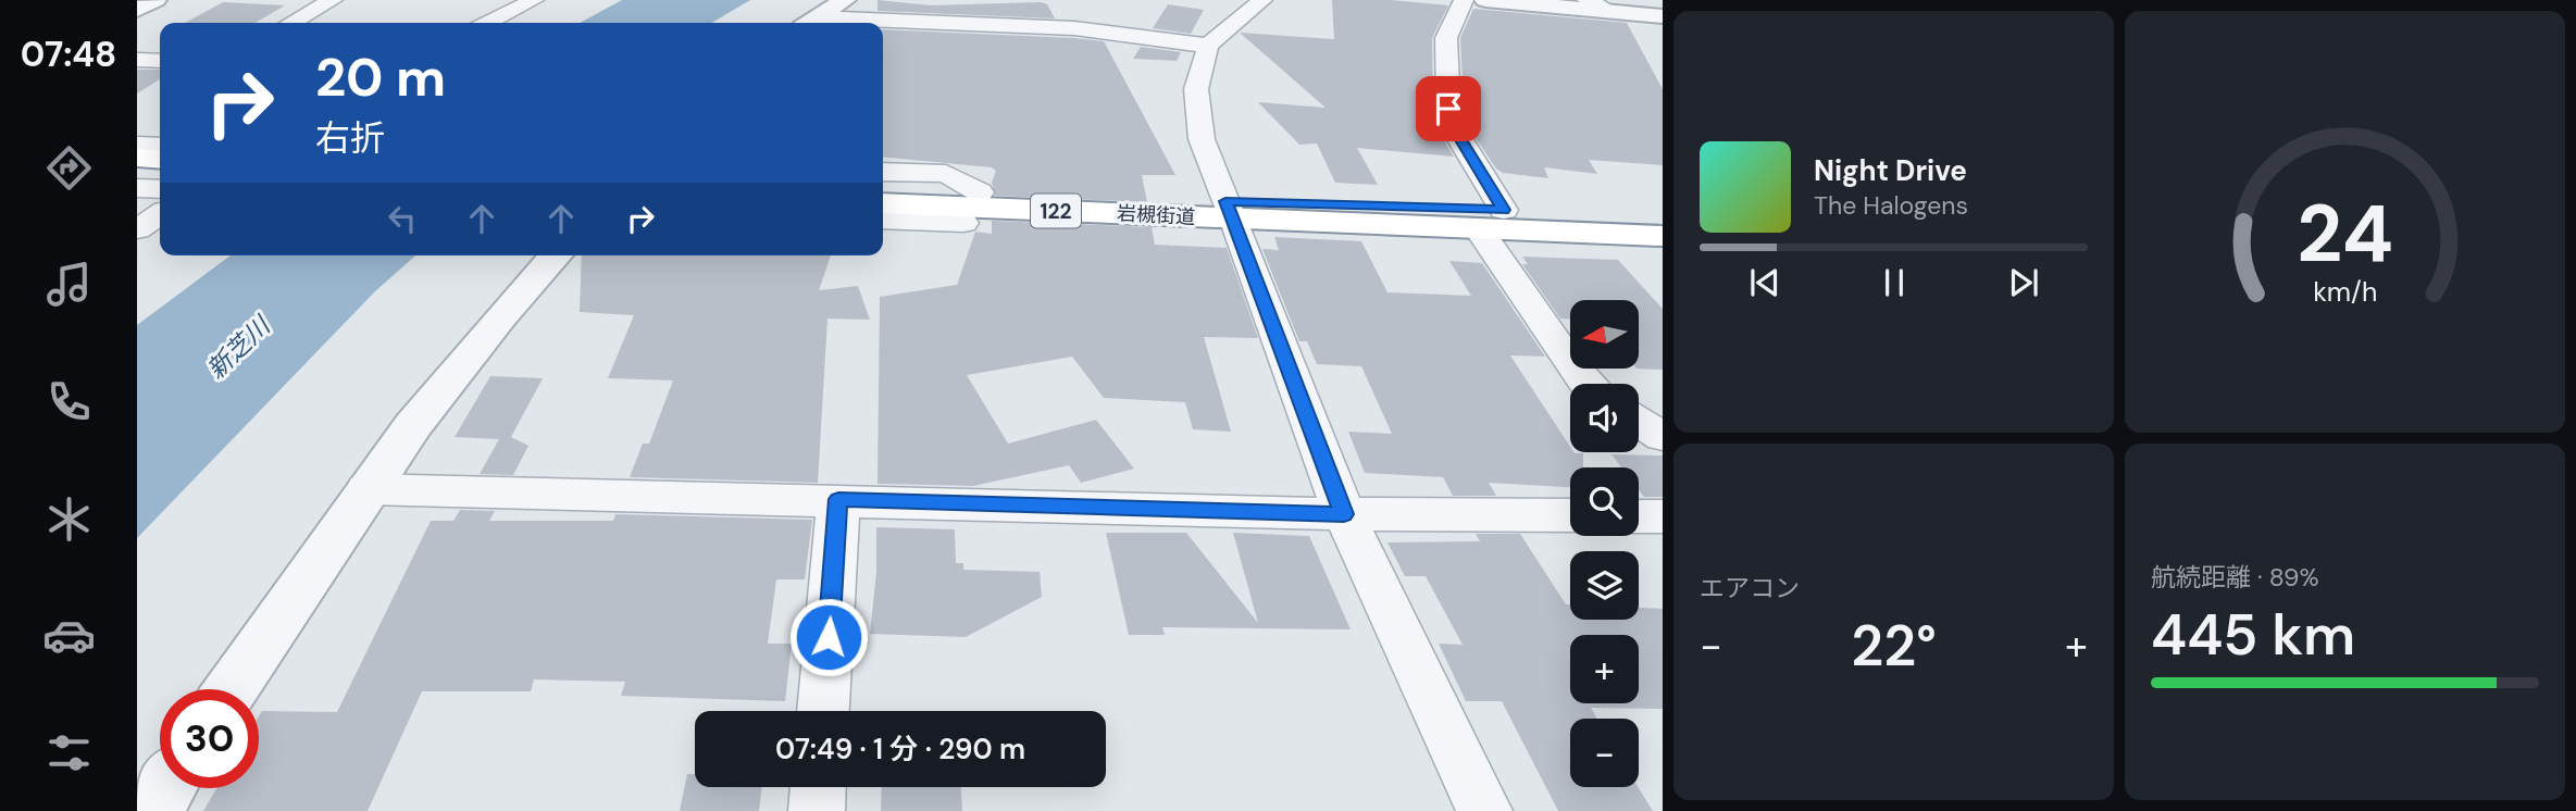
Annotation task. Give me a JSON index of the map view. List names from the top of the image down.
{
  "streets": {
    "highway": ["122", "岩槻街道"]
  },
  "water": ["新芝川"],
  "north": "left",
  "page": {
    "tabs": "07:48",
    "turn": ["20 m", "右折"],
    "song": ["Night Drive", "The Halogens"],
    "map_buttons": ["+", "−"],
    "tile": [
      "エアコン",
      ["航続距離 · 89%", "445 km"]
    ],
    "heat": ["−", "22°", "+"],
    "limit": "30",
    "trip": "07:49 · 1 分 · 290 m",
    "gauge": ["24", "km/h"]
  }
}
